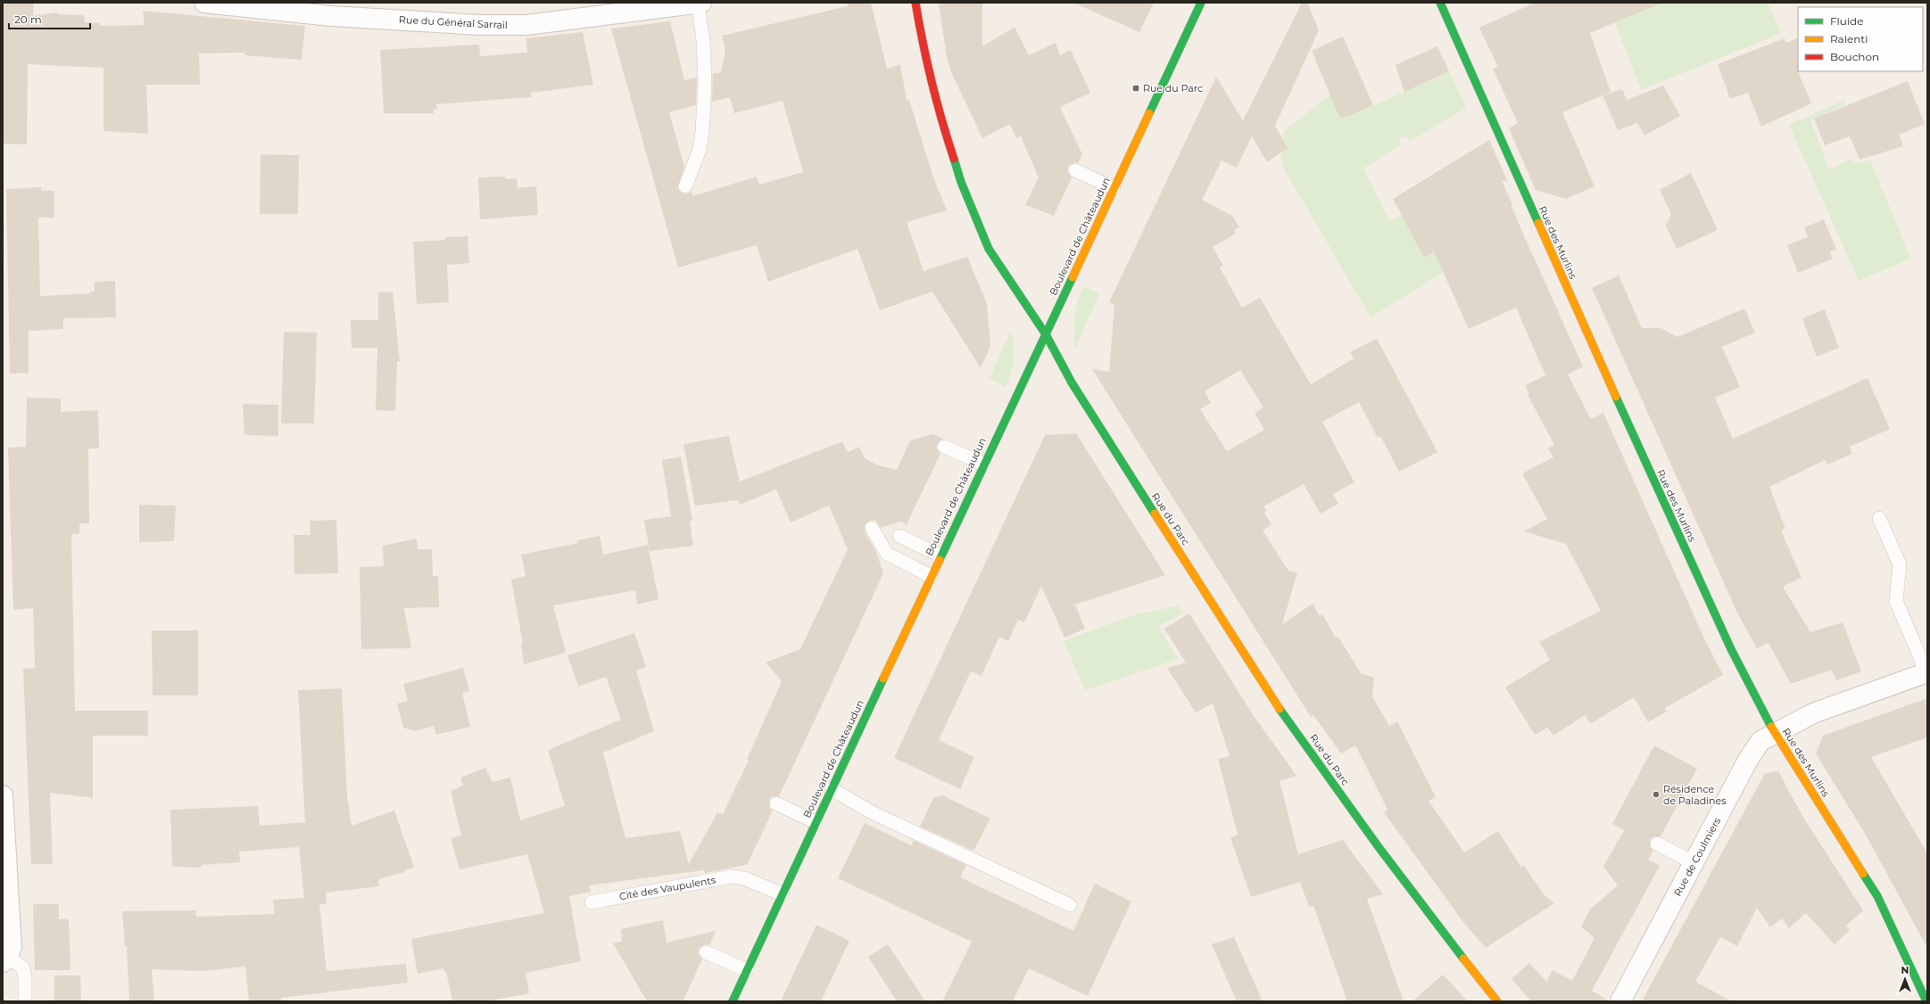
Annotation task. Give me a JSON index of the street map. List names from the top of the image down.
{
  "streets": {
    "street": [
      "Rue du Général Sarrail",
      "Boulevard de Châteaudun",
      "Rue des Murlins",
      "Rue du Parc",
      "Rue de Coulmiers"
    ],
    "lane": ["Cité des Vaupulents"]
  },
  "crossings": [
    ["Boulevard de Châteaudun", "Rue du Parc"],
    ["Boulevard de Châteaudun", "Cité des Vaupulents"],
    ["Rue des Murlins", "Rue de Coulmiers"]
  ],
  "places": {
    "transit": ["Rue du Parc"],
    "other": ["Résidence de Paladines"]
  },
  "legend": ["Fluide", "Ralenti", "Bouchon"],
  "scale_bar": "20 m",
  "north": "top"
}
